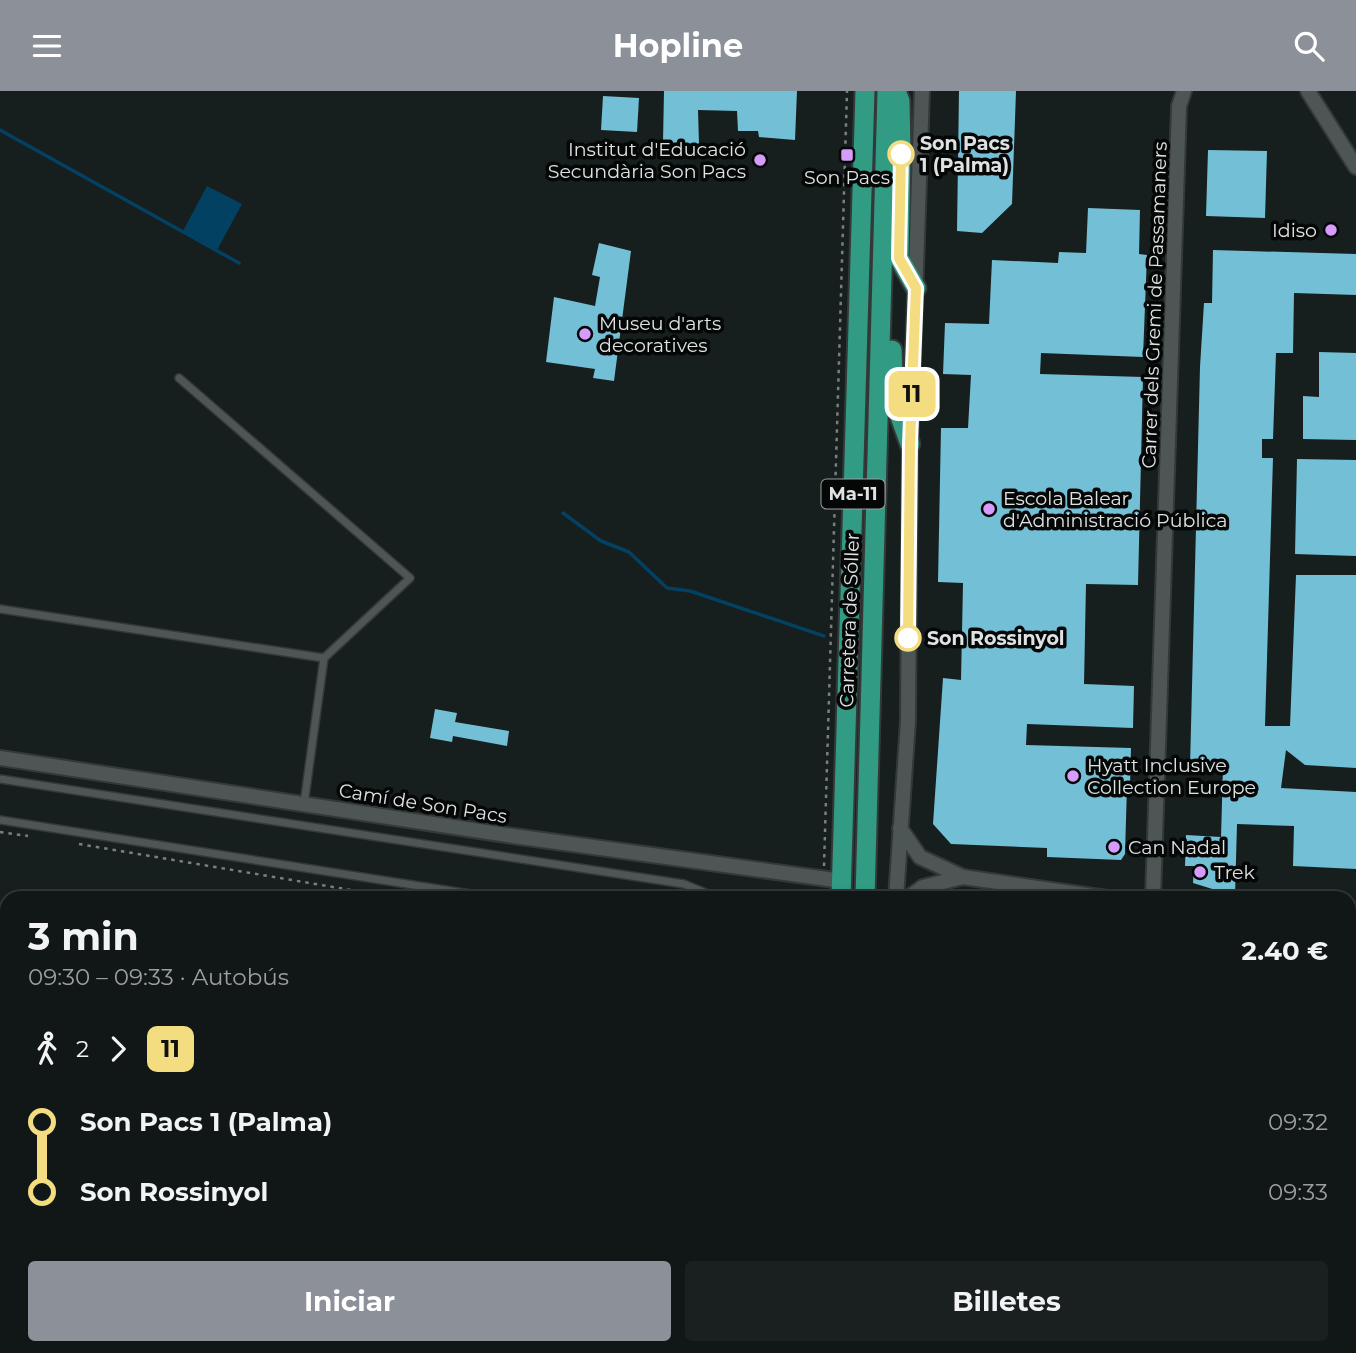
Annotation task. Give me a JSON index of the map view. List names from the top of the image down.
{
  "streets": {
    "main road": ["Ma-11", "Carretera de Sóller"],
    "street": ["Carrer dels Gremi de Passamaners", "Camí de Son Pacs"]
  },
  "crossings": [
    ["Carretera de Sóller", "Camí de Son Pacs"]
  ],
  "places": {
    "other": [
      "Son Pacs 1 (Palma)",
      "Institut d'Educació Secundària Son Pacs",
      "Idiso",
      "Museu d'arts decoratives",
      "Escola Balear d'Administració Pública",
      "Son Rossinyol",
      "Hyatt Inclusive Collection Europe",
      "Can Nadal",
      "Trek"
    ],
    "transit": ["Son Pacs"]
  },
  "lines": ["bus line 11"],
  "page": {
    "header": "Hopline",
    "on_map": "11",
    "heading": ["3 min", "09:30 – 09:33 · Autobús", "2.40 €"],
    "legs": ["2", "11"],
    "list": [
      {
        "name": "Son Pacs 1 (Palma)",
        "value": "09:32"
      },
      {
        "name": "Son Rossinyol",
        "value": "09:33"
      }
    ],
    "buttons": ["Iniciar", "Billetes"]
  }
}
